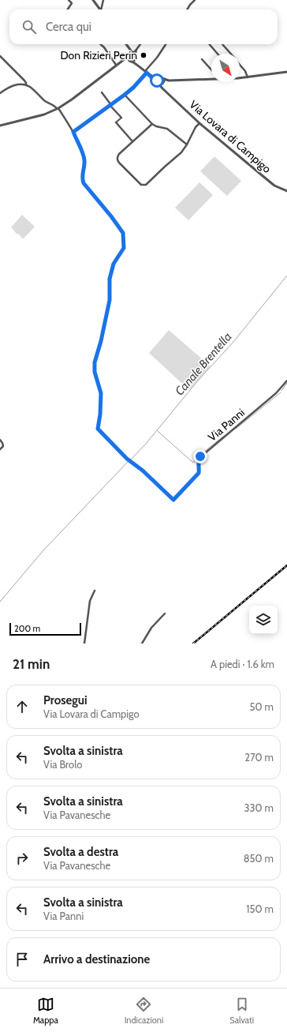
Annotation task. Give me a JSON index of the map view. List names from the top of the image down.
{
  "streets": {
    "street": ["Via Lovara di Campigo", "Via Panni"]
  },
  "water": ["Canale Brentella"],
  "places": ["Don Rizieri Perin"],
  "scale_bar": "200 m",
  "north": "bottom right",
  "page": {
    "search": "Cerca qui",
    "scale": "200 m",
    "heading": ["21 min", "A piedi · 1.6 km"],
    "list": [
      ["Prosegui", "Via Lovara di Campigo", "50 m"],
      ["Svolta a sinistra", "Via Brolo", "270 m"],
      ["Svolta a sinistra", "Via Pavanesche", "330 m"],
      ["Svolta a destra", "Via Pavanesche", "850 m"],
      ["Svolta a sinistra", "Via Panni", "150 m"],
      "Arrivo a destinazione"
    ],
    "nav": ["Mappa", "Indicazioni", "Salvati"]
  }
}
